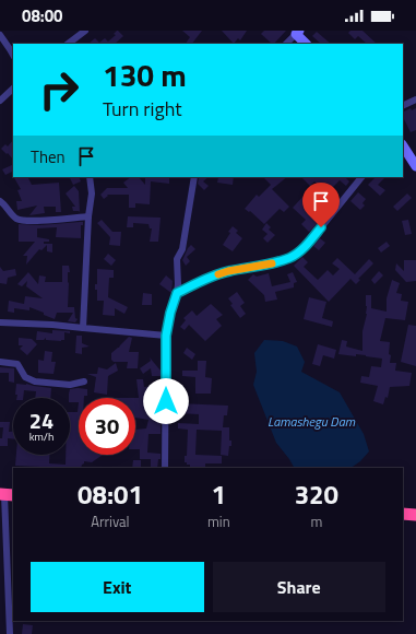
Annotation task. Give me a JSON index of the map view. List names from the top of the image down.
{
  "water": ["Lamashegu Dam"],
  "page": {
    "status": "08:00",
    "turn": ["130 m", "Turn right"],
    "then": "Then",
    "speed": "24 km/h",
    "limit": "30",
    "eta": [
      "08:01",
      "Arrival",
      "1",
      "min",
      "320",
      "m"
    ],
    "buttons": ["Exit", "Share"]
  }
}
